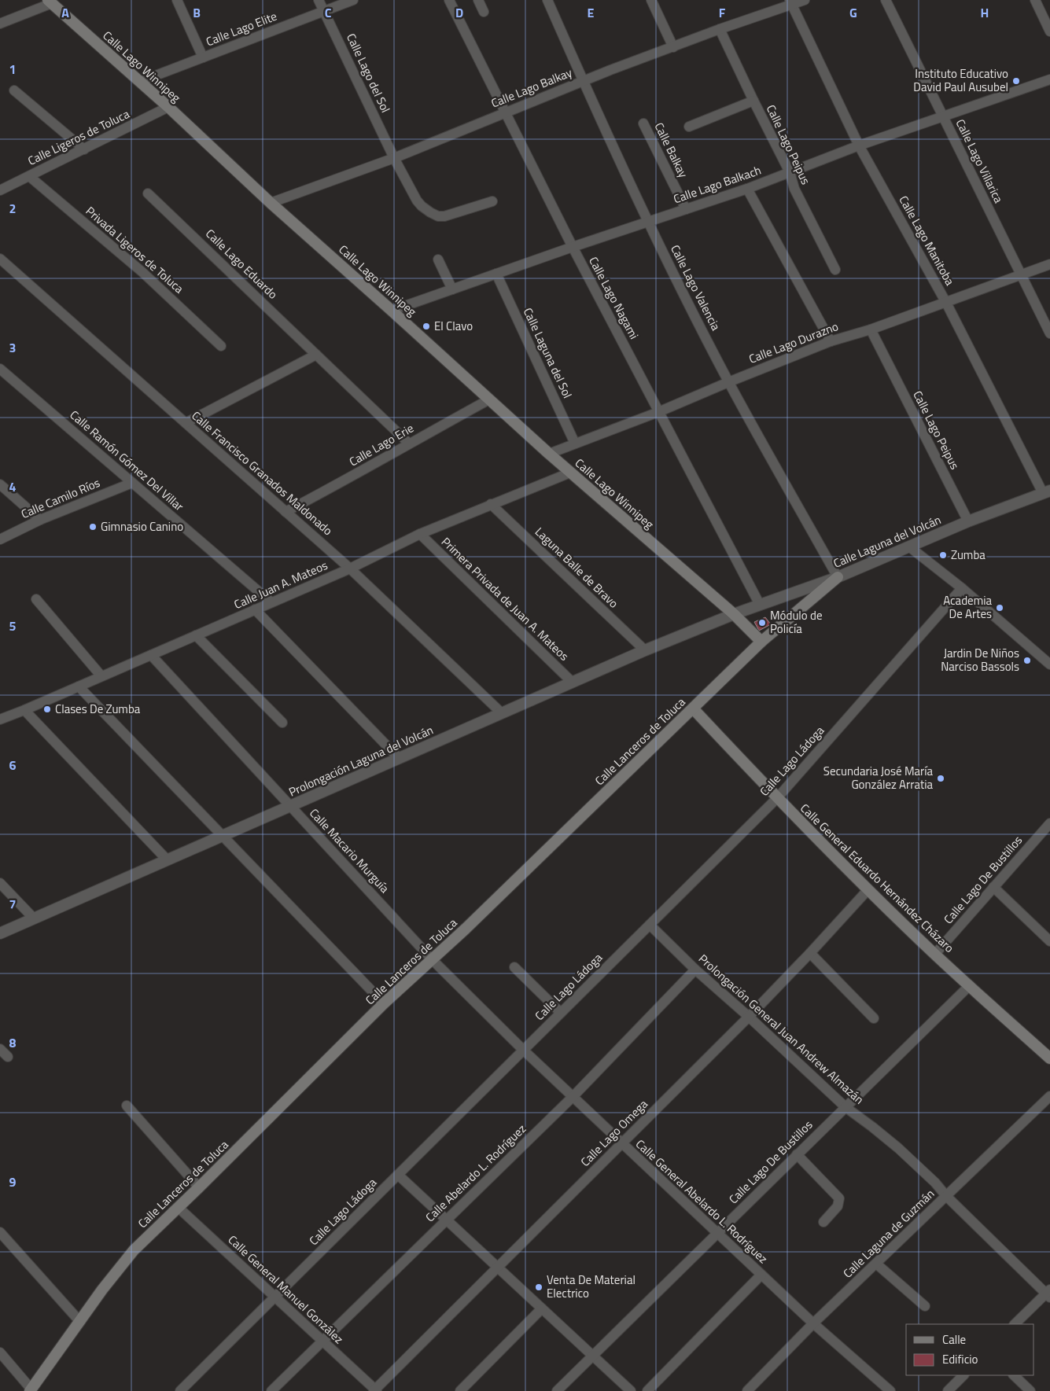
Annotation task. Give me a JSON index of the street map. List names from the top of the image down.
{
  "streets": {
    "main road": ["Calle Lago Winnipeg", "Calle Lanceros de Toluca", "Calle General Eduardo Hernández Cházaro"],
    "street": [
      "Calle Lago Elite",
      "Calle Lago del Sol",
      "Calle Lago Balkay",
      "Calle Ligeros de Toluca",
      "Calle Lago Peipus",
      "Calle Balkay",
      "Calle Lago Villarica",
      "Calle Lago Balkach",
      "Calle Lago Manitoba",
      "Privada Ligeros de Toluca",
      "Calle Lago Eduardo",
      "Calle Lago Valencia",
      "Calle Lago Nagami",
      "Calle Lago Durazno",
      "Calle Laguna del Sol",
      "Calle Lago Erie",
      "Calle Ramón Gómez Del Villar",
      "Calle Francisco Granados Maldonado",
      "Calle Camilo Ríos",
      "Calle Laguna del Volcán",
      "Laguna Balle de Bravo",
      "Calle Juan A. Mateos",
      "Primera Privada de Juan A. Mateos",
      "Prolongación Laguna del Volcán",
      "Calle Lago Ládoga",
      "Calle Macario Murguía",
      "Calle Lago De Bustillos",
      "Prolongación General Juan Andrew Almazán",
      "Calle Lago Omega",
      "Calle Abelardo L. Rodríguez",
      "Calle General Abelardo L. Rodríguez",
      "Calle Laguna de Guzmán",
      "Calle General Manuel González"
    ]
  },
  "crossings": [
    ["Calle Lago Elite", "Calle Lago Winnipeg"],
    ["Calle Lago Elite", "Calle Lago del Sol"],
    ["Calle Lago Winnipeg", "Calle Lago Balkay"],
    ["Calle Lago Winnipeg", "Calle Ligeros de Toluca"],
    ["Calle Lago Winnipeg", "Calle Lago Balkach"],
    ["Calle Lago Winnipeg", "Calle Lago Durazno"],
    ["Calle Lago Winnipeg", "Calle Lago Erie"],
    ["Calle Lago Winnipeg", "Calle Laguna del Volcán"],
    ["Calle Lago Winnipeg", "Calle Juan A. Mateos"],
    ["Calle Lago Winnipeg", "Calle Lanceros de Toluca"],
    ["Calle Lago Winnipeg", "Prolongación Laguna del Volcán"],
    ["Calle Lago del Sol", "Calle Lago Balkay"],
    ["Calle Lago Balkay", "Calle Lago Peipus"],
    ["Calle Lago Balkay", "Calle Lago Manitoba"],
    ["Calle Lago Balkay", "Calle Lago Valencia"],
    ["Calle Lago Balkay", "Calle Lago Nagami"],
    ["Calle Ligeros de Toluca", "Privada Ligeros de Toluca"],
    ["Calle Lago Peipus", "Calle Lago Balkach"],
    ["Calle Lago Peipus", "Calle Lago Durazno"],
    ["Calle Lago Peipus", "Calle Laguna del Volcán"],
    ["Calle Balkay", "Calle Lago Balkach"],
    ["Calle Lago Villarica", "Calle Lago Balkach"],
    ["Calle Lago Villarica", "Calle Lago Durazno"],
    ["Calle Lago Balkach", "Calle Lago Manitoba"],
    ["Calle Lago Balkach", "Calle Lago Valencia"],
    ["Calle Lago Balkach", "Calle Lago Nagami"],
    ["Calle Lago Balkach", "Calle Laguna del Sol"],
    ["Calle Lago Manitoba", "Calle Lago Durazno"],
    ["Calle Lago Manitoba", "Calle Laguna del Volcán"],
    ["Calle Lago Eduardo", "Calle Lago Erie"],
    ["Calle Lago Valencia", "Calle Lago Durazno"],
    ["Calle Lago Valencia", "Calle Laguna del Volcán"],
    ["Calle Lago Valencia", "Calle Lanceros de Toluca"],
    ["Calle Lago Nagami", "Calle Lago Durazno"],
    ["Calle Lago Nagami", "Calle Laguna del Volcán"],
    ["Calle Lago Durazno", "Calle Laguna del Sol"],
    ["Calle Lago Erie", "Calle Francisco Granados Maldonado"],
    ["Calle Ramón Gómez Del Villar", "Calle Camilo Ríos"],
    ["Calle Ramón Gómez Del Villar", "Calle Juan A. Mateos"],
    ["Calle Francisco Granados Maldonado", "Calle Juan A. Mateos"],
    ["Calle Francisco Granados Maldonado", "Prolongación Laguna del Volcán"],
    ["Calle Laguna del Volcán", "Calle Lanceros de Toluca"],
    ["Calle Laguna del Volcán", "Prolongación Laguna del Volcán"],
    ["Laguna Balle de Bravo", "Calle Juan A. Mateos"],
    ["Laguna Balle de Bravo", "Prolongación Laguna del Volcán"],
    ["Calle Juan A. Mateos", "Primera Privada de Juan A. Mateos"],
    ["Calle Juan A. Mateos", "Calle Macario Murguía"],
    ["Primera Privada de Juan A. Mateos", "Prolongación Laguna del Volcán"],
    ["Calle Lanceros de Toluca", "Calle Macario Murguía"],
    ["Calle Lanceros de Toluca", "Calle General Eduardo Hernández Cházaro"],
    ["Calle Lanceros de Toluca", "Calle General Abelardo L. Rodríguez"],
    ["Calle Lanceros de Toluca", "Calle General Manuel González"],
    ["Prolongación Laguna del Volcán", "Calle Macario Murguía"],
    ["Calle Lago Ládoga", "Calle General Eduardo Hernández Cházaro"],
    ["Calle Lago Ládoga", "Prolongación General Juan Andrew Almazán"],
    ["Calle Lago Ládoga", "Calle General Abelardo L. Rodríguez"],
    ["Calle Lago Ládoga", "Calle General Manuel González"],
    ["Calle Macario Murguía", "Calle General Abelardo L. Rodríguez"],
    ["Calle General Eduardo Hernández Cházaro", "Calle Lago De Bustillos"],
    ["Calle General Eduardo Hernández Cházaro", "Calle Lago Omega"],
    ["Calle Lago De Bustillos", "Prolongación General Juan Andrew Almazán"],
    ["Calle Lago De Bustillos", "Calle General Abelardo L. Rodríguez"],
    ["Prolongación General Juan Andrew Almazán", "Calle Lago Omega"],
    ["Prolongación General Juan Andrew Almazán", "Calle Abelardo L. Rodríguez"],
    ["Prolongación General Juan Andrew Almazán", "Calle Laguna de Guzmán"],
    ["Calle Lago Omega", "Calle General Abelardo L. Rodríguez"],
    ["Calle Lago Omega", "Calle General Manuel González"],
    ["Calle Abelardo L. Rodríguez", "Calle General Abelardo L. Rodríguez"],
    ["Calle Abelardo L. Rodríguez", "Calle General Manuel González"],
    ["Calle General Abelardo L. Rodríguez", "Calle Laguna de Guzmán"]
  ],
  "places": [
    "Instituto Educativo David Paul Ausubel",
    "El Clavo",
    "Gimnasio Canino",
    "Zumba",
    "Academia De Artes",
    "Módulo de Policía",
    "Jardin De Niños Narciso Bassols",
    "Clases De Zumba",
    "Secundaria José María González Arratia",
    "Venta De Material Electrico"
  ],
  "legend": ["Calle", "Edificio"],
  "grid": {
    "columns": [
      "A",
      "B",
      "C",
      "D",
      "E",
      "F",
      "G",
      "H"
    ],
    "rows": [
      "1",
      "2",
      "3",
      "4",
      "5",
      "6",
      "7",
      "8",
      "9"
    ]
  }
}
